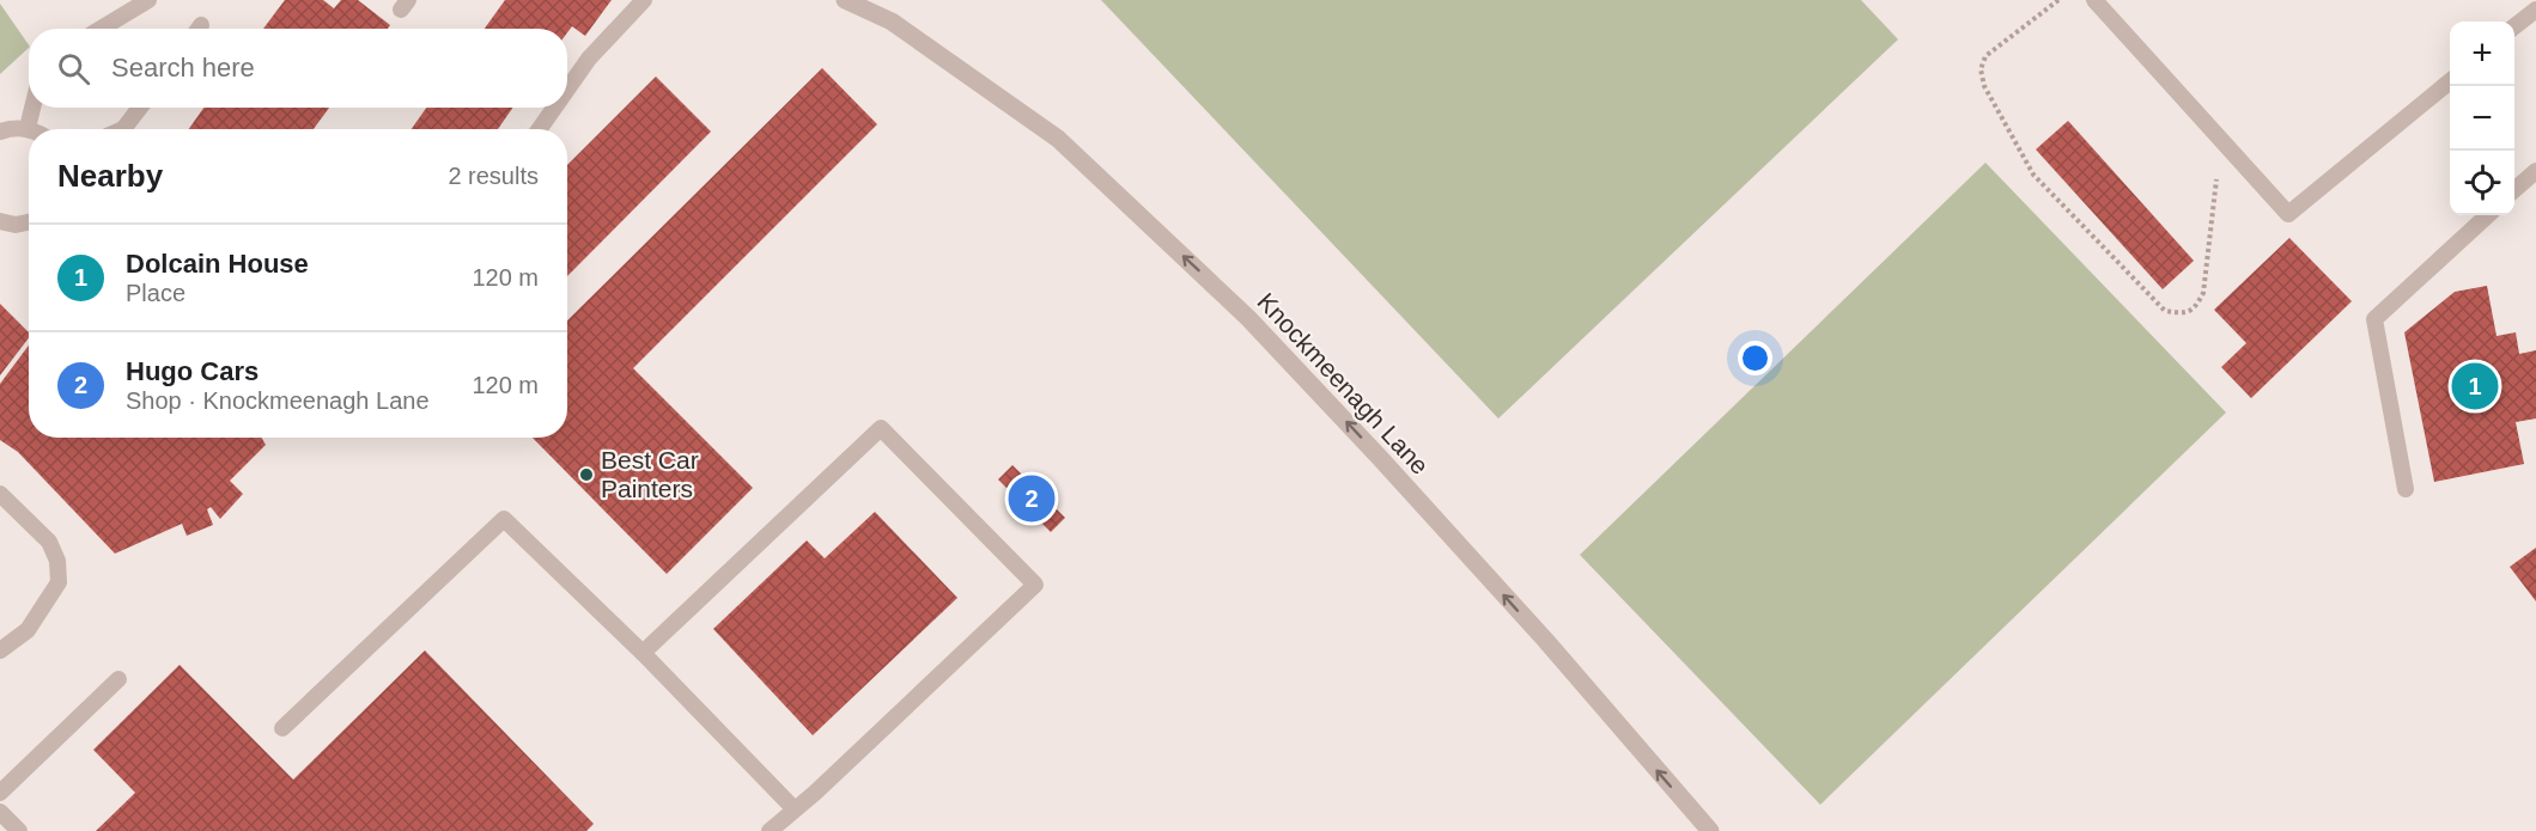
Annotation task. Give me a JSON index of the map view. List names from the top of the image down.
{
  "streets": {
    "street": ["Knockmeenagh Lane"]
  },
  "one_way": ["Knockmeenagh Lane"],
  "places": ["Best Car Painters"],
  "page": {
    "map_buttons": ["+", "−"],
    "search": "Search here",
    "heading": ["Nearby", "2 results"],
    "list": [
      {
        "mark": "1",
        "name": "Dolcain House",
        "note": "Place",
        "value": "120 m"
      },
      {
        "mark": "2",
        "name": "Hugo Cars",
        "note": "Shop · Knockmeenagh Lane",
        "value": "120 m"
      }
    ],
    "pins": ["1", "2"]
  }
}
